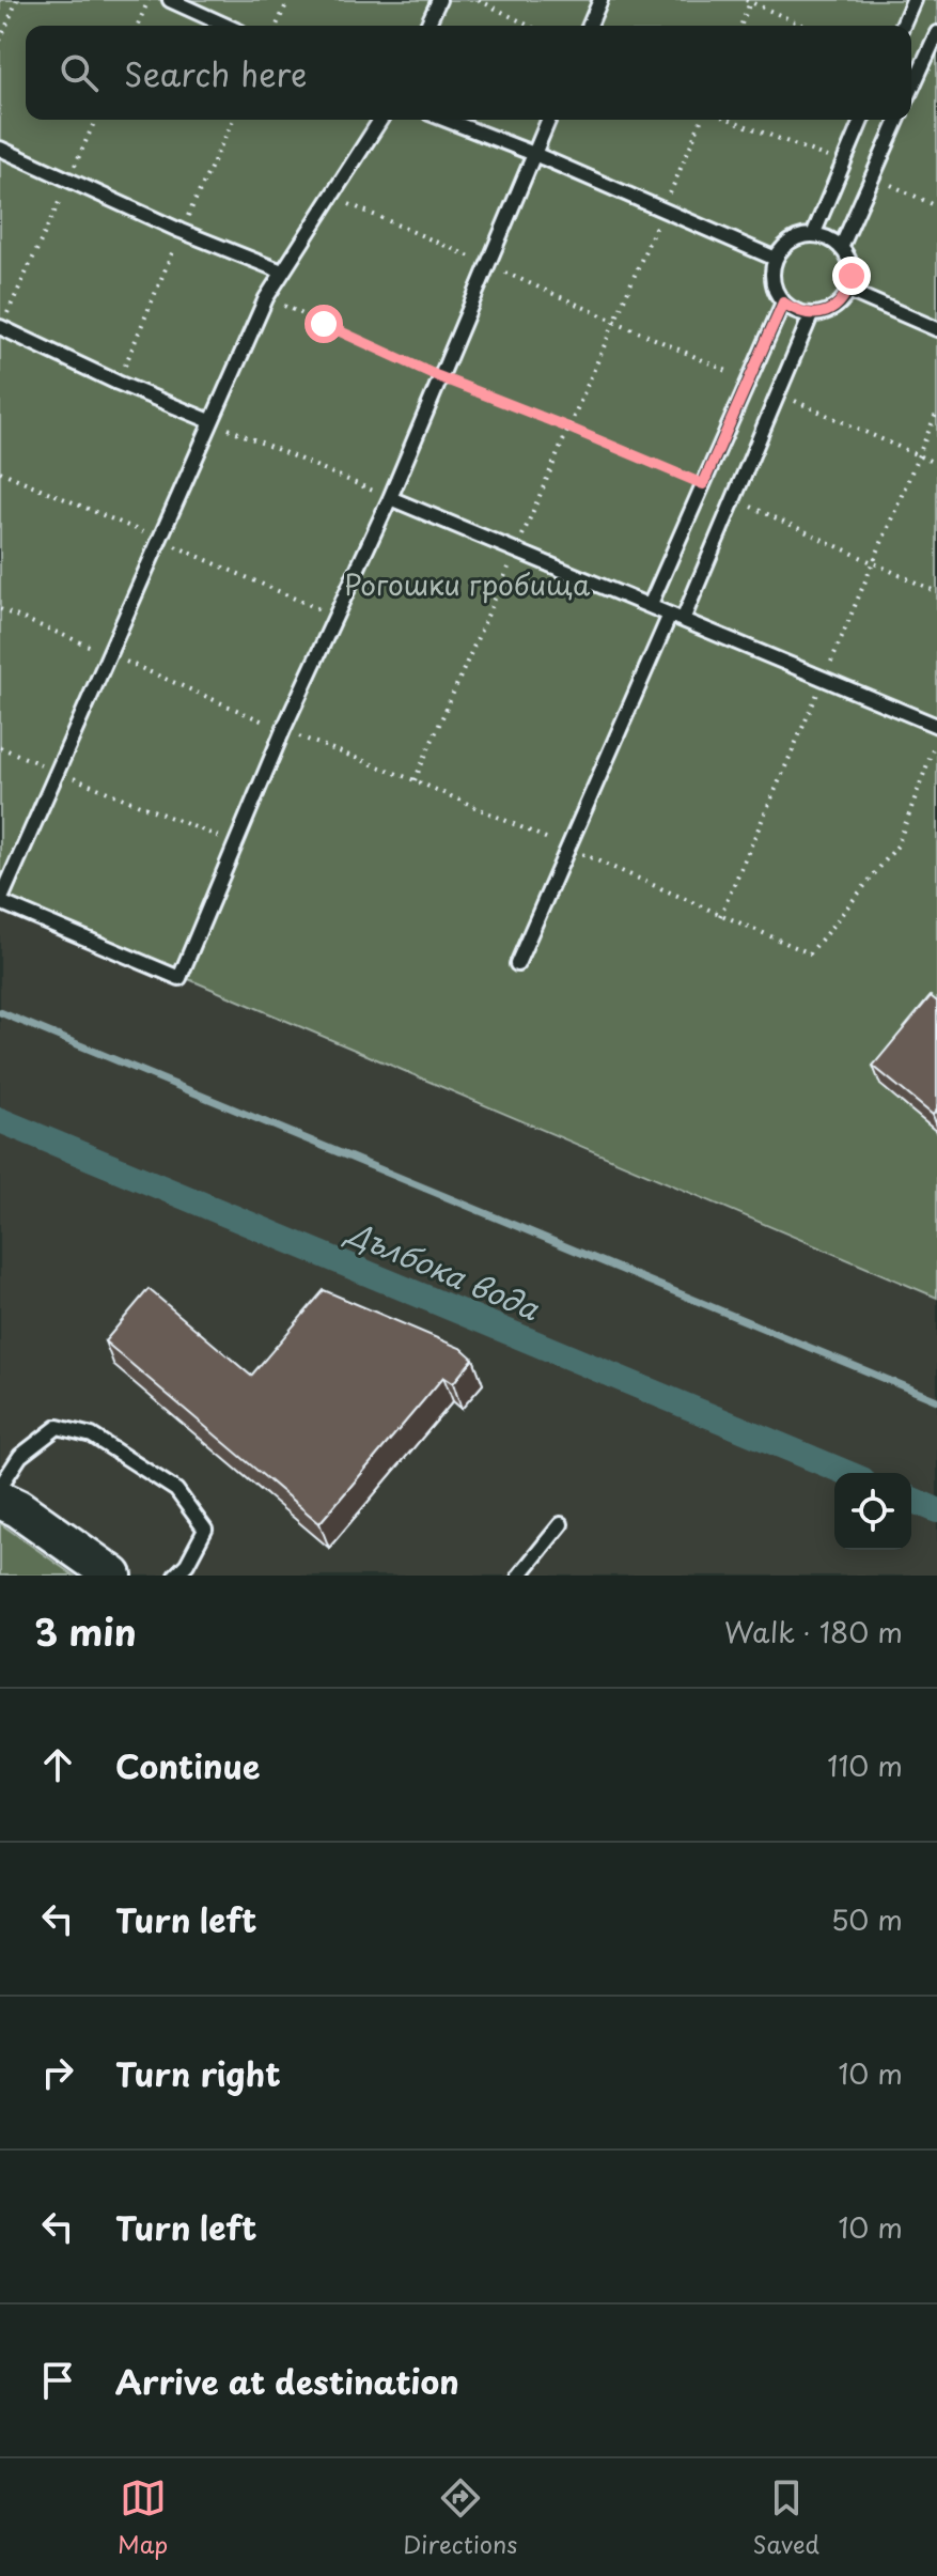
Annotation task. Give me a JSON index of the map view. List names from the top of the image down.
{
  "water": ["Дълбока вода"],
  "parks": ["Рогошки гробища"],
  "page": {
    "search": "Search here",
    "heading": ["3 min", "Walk · 180 m"],
    "list": [
      ["Continue", "110 m"],
      ["Turn left", "50 m"],
      ["Turn right", "10 m"],
      ["Turn left", "10 m"],
      "Arrive at destination"
    ],
    "nav": ["Map", "Directions", "Saved"]
  }
}
